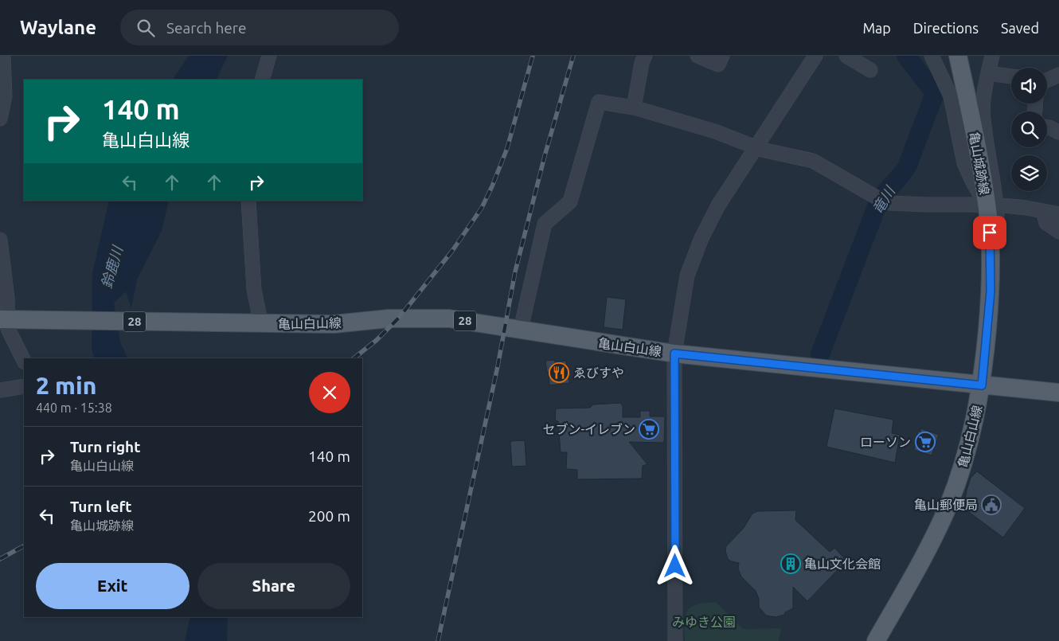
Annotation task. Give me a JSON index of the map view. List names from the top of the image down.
{
  "streets": {
    "main road": ["亀山城跡線", "28", "亀山白山線"]
  },
  "crossings": [
    ["亀山城跡線", "亀山白山線"]
  ],
  "water": ["竜川", "鈴鹿川"],
  "parks": ["みゆき公園"],
  "places": {
    "restaurant": ["ゑびすや"],
    "supermarket": ["セブン-イレブン", "ローソン"],
    "public building": ["亀山郵便局"],
    "building": ["亀山文化会館"]
  },
  "page": {
    "header": "Waylane",
    "search": "Search here",
    "nav": ["Map", "Directions", "Saved"],
    "turn": ["140 m", "亀山白山線"],
    "heading": ["2 min", "440 m · 15:38"],
    "list": [
      {
        "name": "Turn right",
        "note": "亀山白山線",
        "value": "140 m"
      },
      {
        "name": "Turn left",
        "note": "亀山城跡線",
        "value": "200 m"
      }
    ],
    "buttons": ["Exit", "Share"]
  }
}
